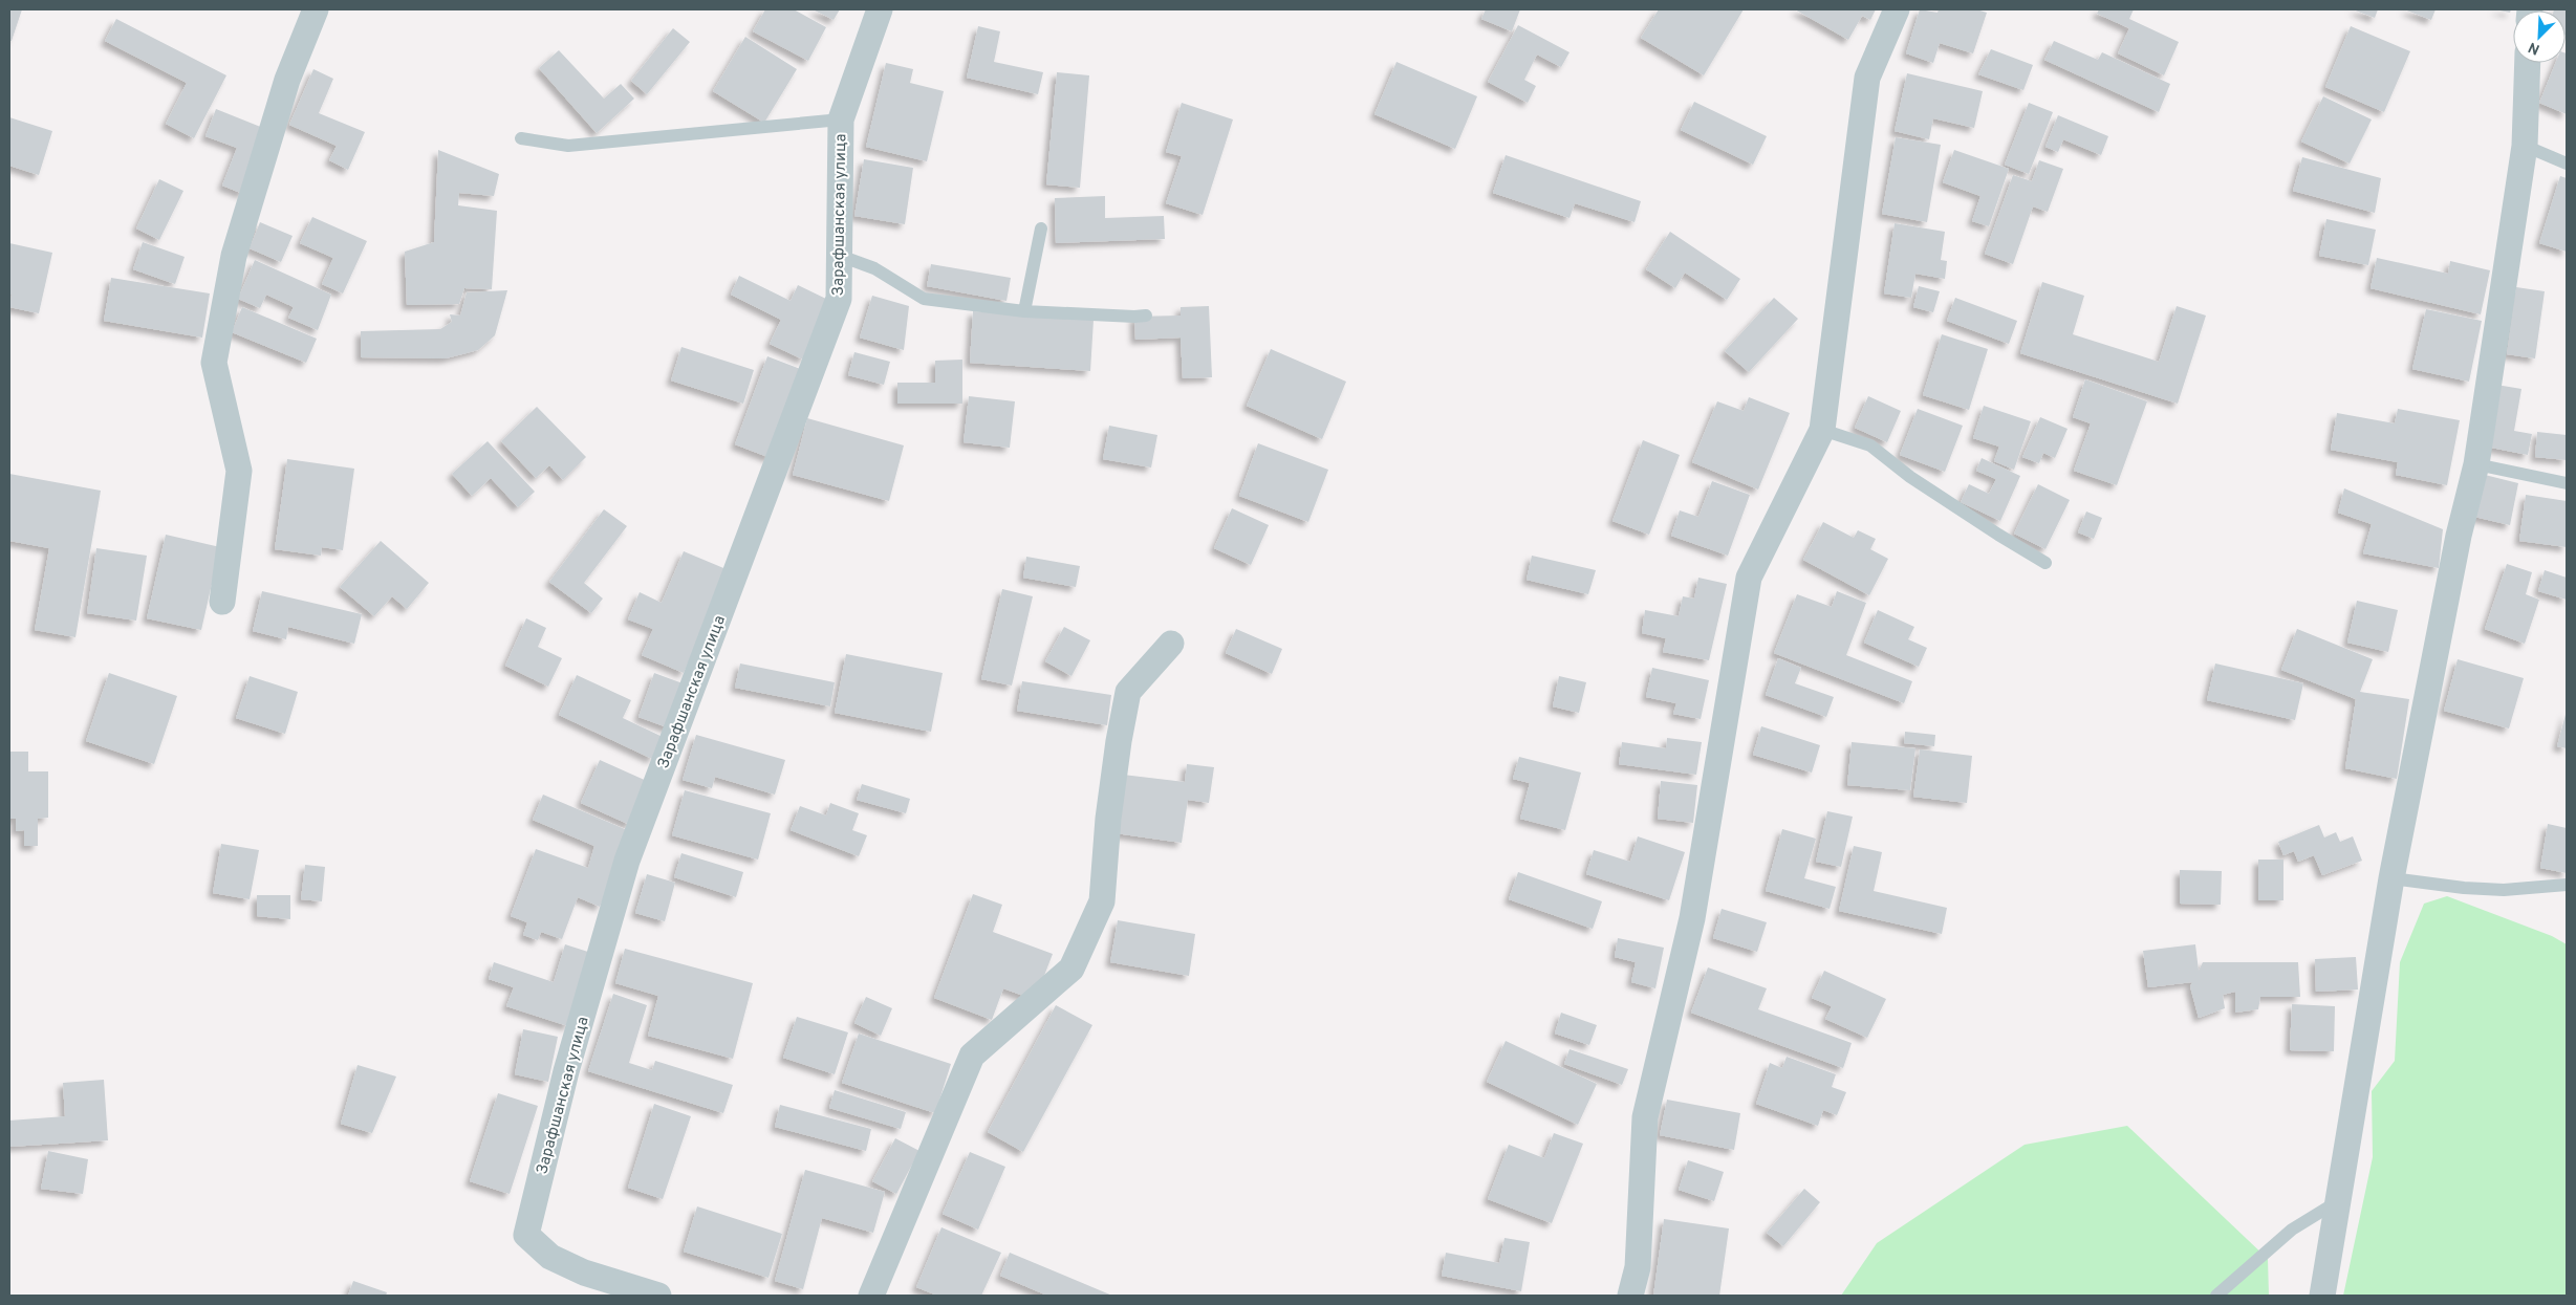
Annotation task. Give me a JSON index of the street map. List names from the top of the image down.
{
  "streets": {
    "street": ["Зарафшанская улица"]
  },
  "north": "bottom left"
}
